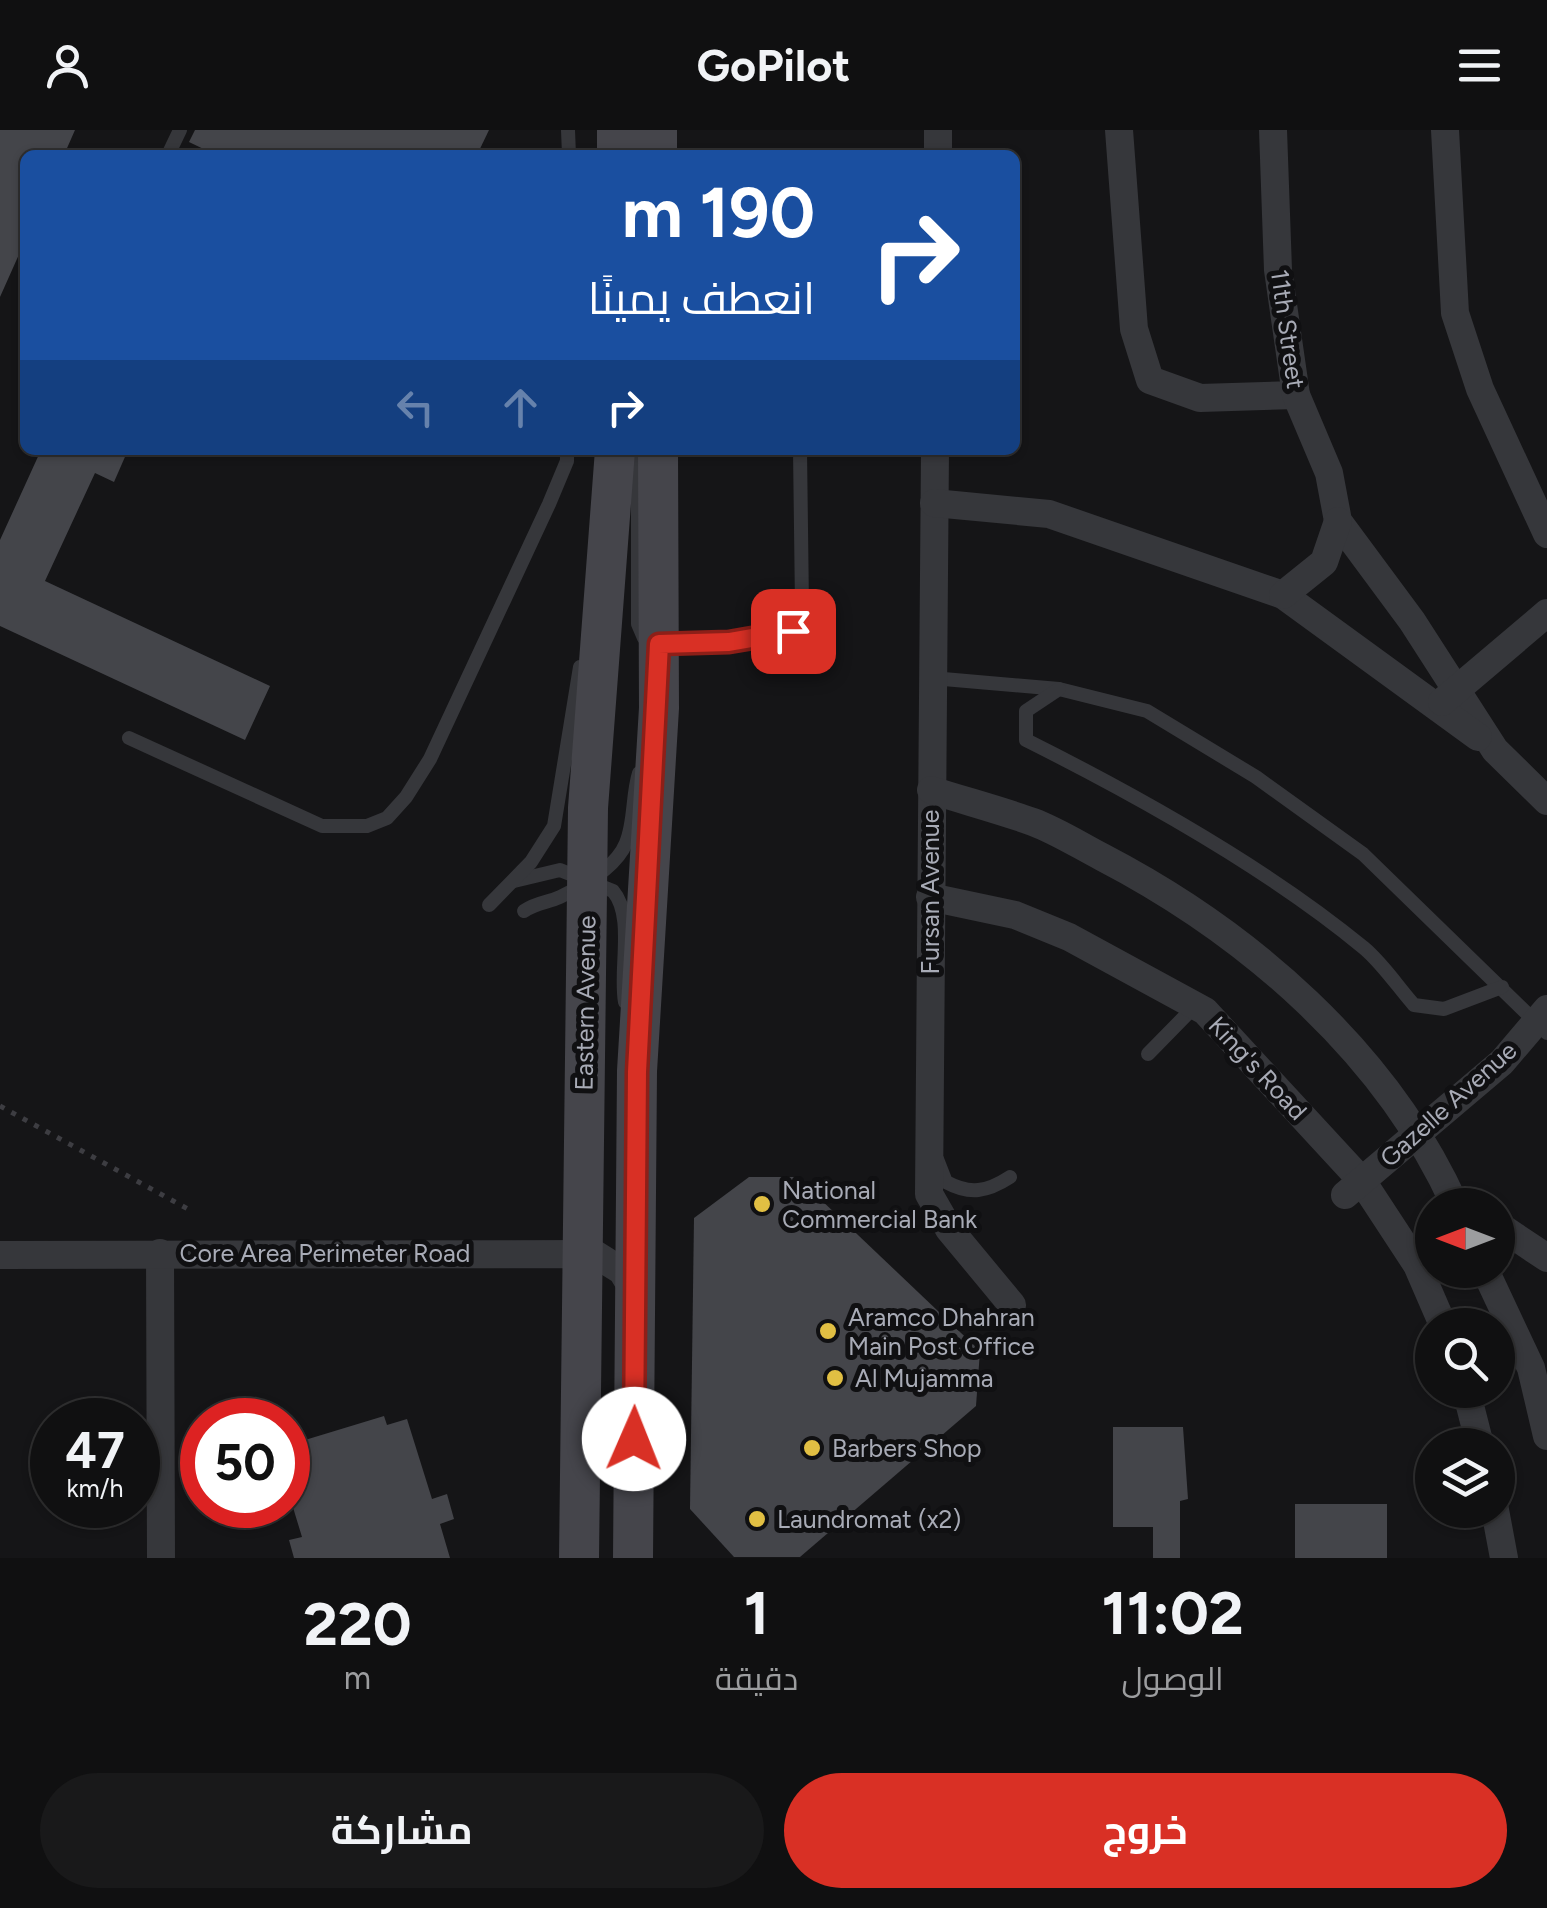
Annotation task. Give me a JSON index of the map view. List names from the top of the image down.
{
  "streets": {
    "main road": ["Eastern Avenue"],
    "street": [
      "11th Street",
      "Fursan Avenue",
      "King's Road",
      "Gazelle Avenue",
      "Core Area Perimeter Road"
    ]
  },
  "crossings": [
    ["11th Street", "Fursan Avenue"],
    ["Fursan Avenue", "King's Road"],
    ["Eastern Avenue", "Core Area Perimeter Road"],
    ["King's Road", "Gazelle Avenue"]
  ],
  "places": [
    "National Commercial Bank",
    "Aramco Dhahran Main Post Office",
    "Al Mujamma",
    "Barbers Shop",
    "Laundromat (x2)"
  ],
  "north": "left",
  "page": {
    "header": "GoPilot",
    "turn": ["190 m", "انعطف يمينًا"],
    "speed": "47 km/h",
    "limit": "50",
    "eta": [
      "11:02",
      "الوصول",
      "1",
      "دقيقة",
      "220",
      "m"
    ],
    "buttons": ["خروج", "مشاركة"]
  }
}
